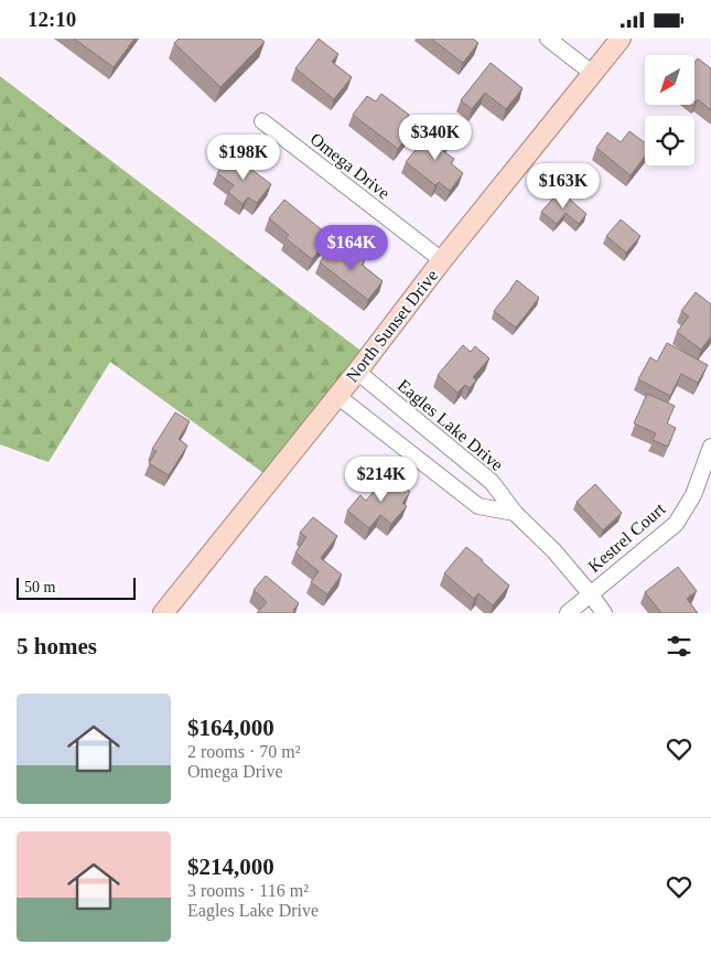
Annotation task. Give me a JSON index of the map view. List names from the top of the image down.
{
  "streets": {
    "main road": ["North Sunset Drive"],
    "street": ["Omega Drive", "Eagles Lake Drive", "Kestrel Court"]
  },
  "crossings": [
    ["Omega Drive", "North Sunset Drive"],
    ["North Sunset Drive", "Eagles Lake Drive"],
    ["Eagles Lake Drive", "Kestrel Court"]
  ],
  "scale_bar": "50 m",
  "north": "bottom left",
  "page": {
    "status": "12:10",
    "price": [
      "$340K",
      "$198K",
      "$163K",
      "$164K",
      "$214K"
    ],
    "scale": "50 m",
    "heading": "5 homes",
    "list": [
      {
        "name": "$164,000",
        "note": "2 rooms · 70 m² · Omega Drive"
      },
      {
        "name": "$214,000",
        "note": "3 rooms · 116 m² · Eagles Lake Drive"
      }
    ]
  }
}
